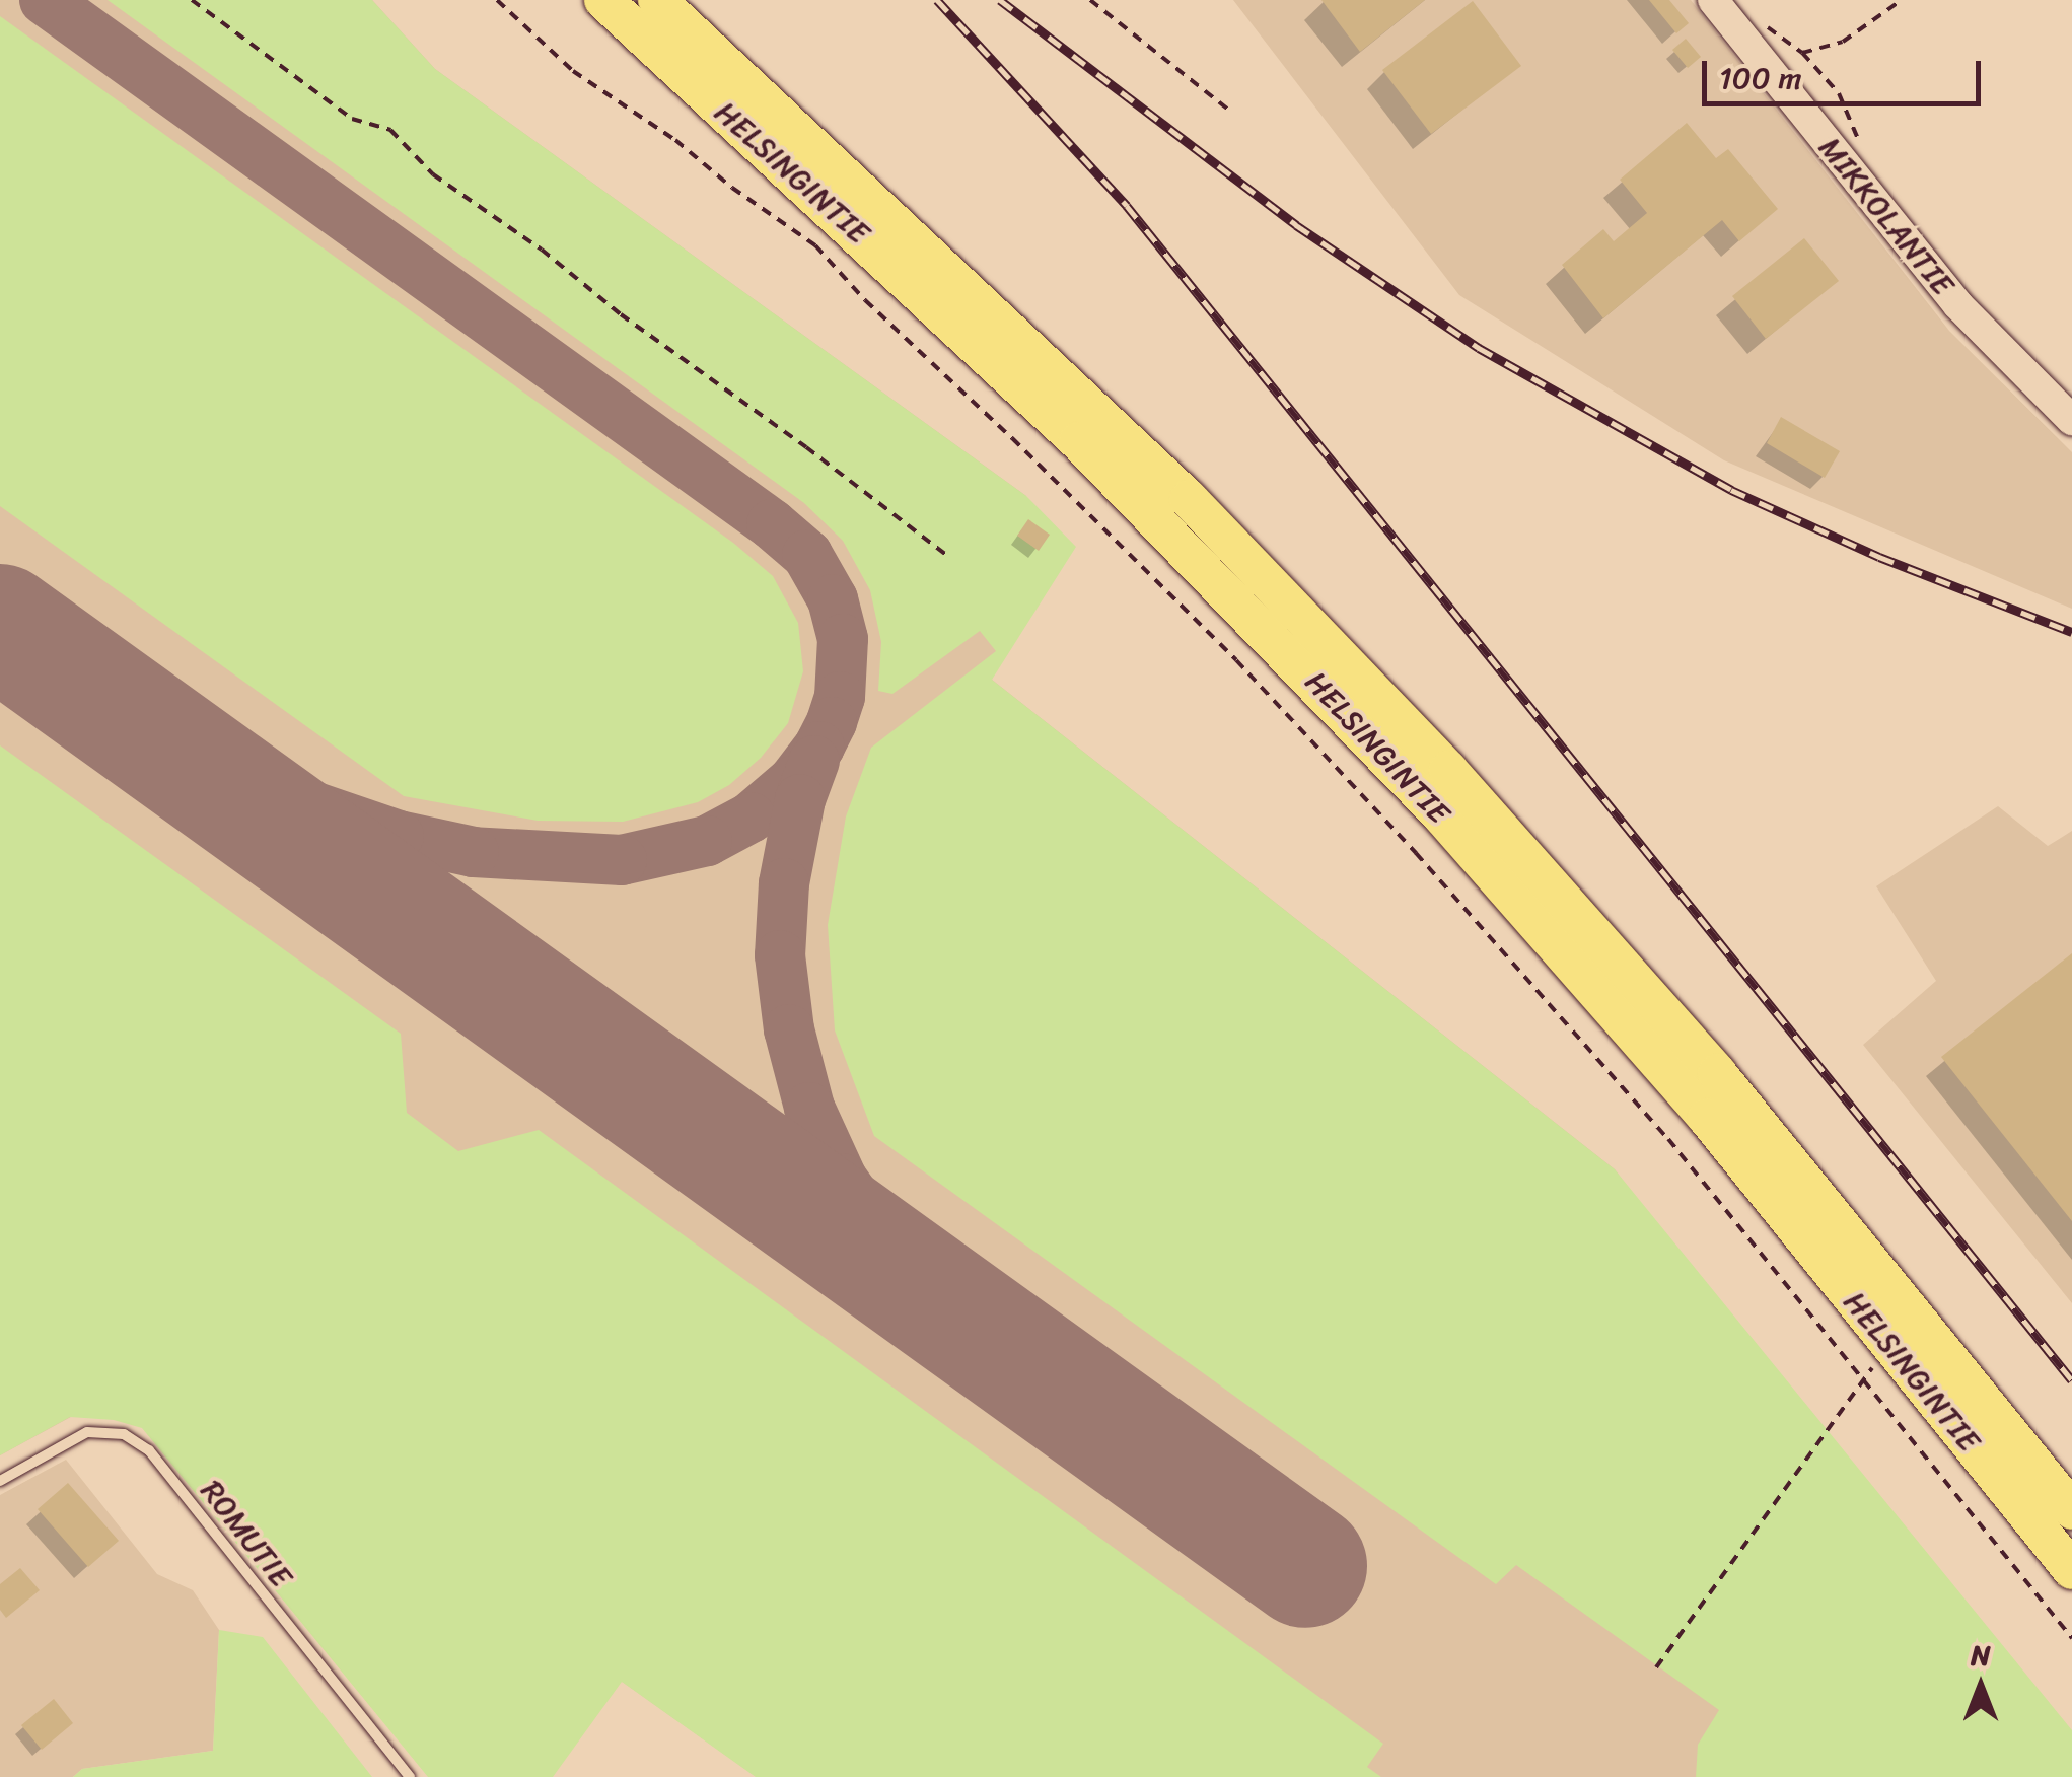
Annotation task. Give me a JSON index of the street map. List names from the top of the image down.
{
  "streets": {
    "highway": ["HELSINGINTIE"],
    "street": ["MIKKOLANTIE"],
    "lane": ["ROMUTIE"]
  },
  "scale_bar": "100 m",
  "north": "top"
}
